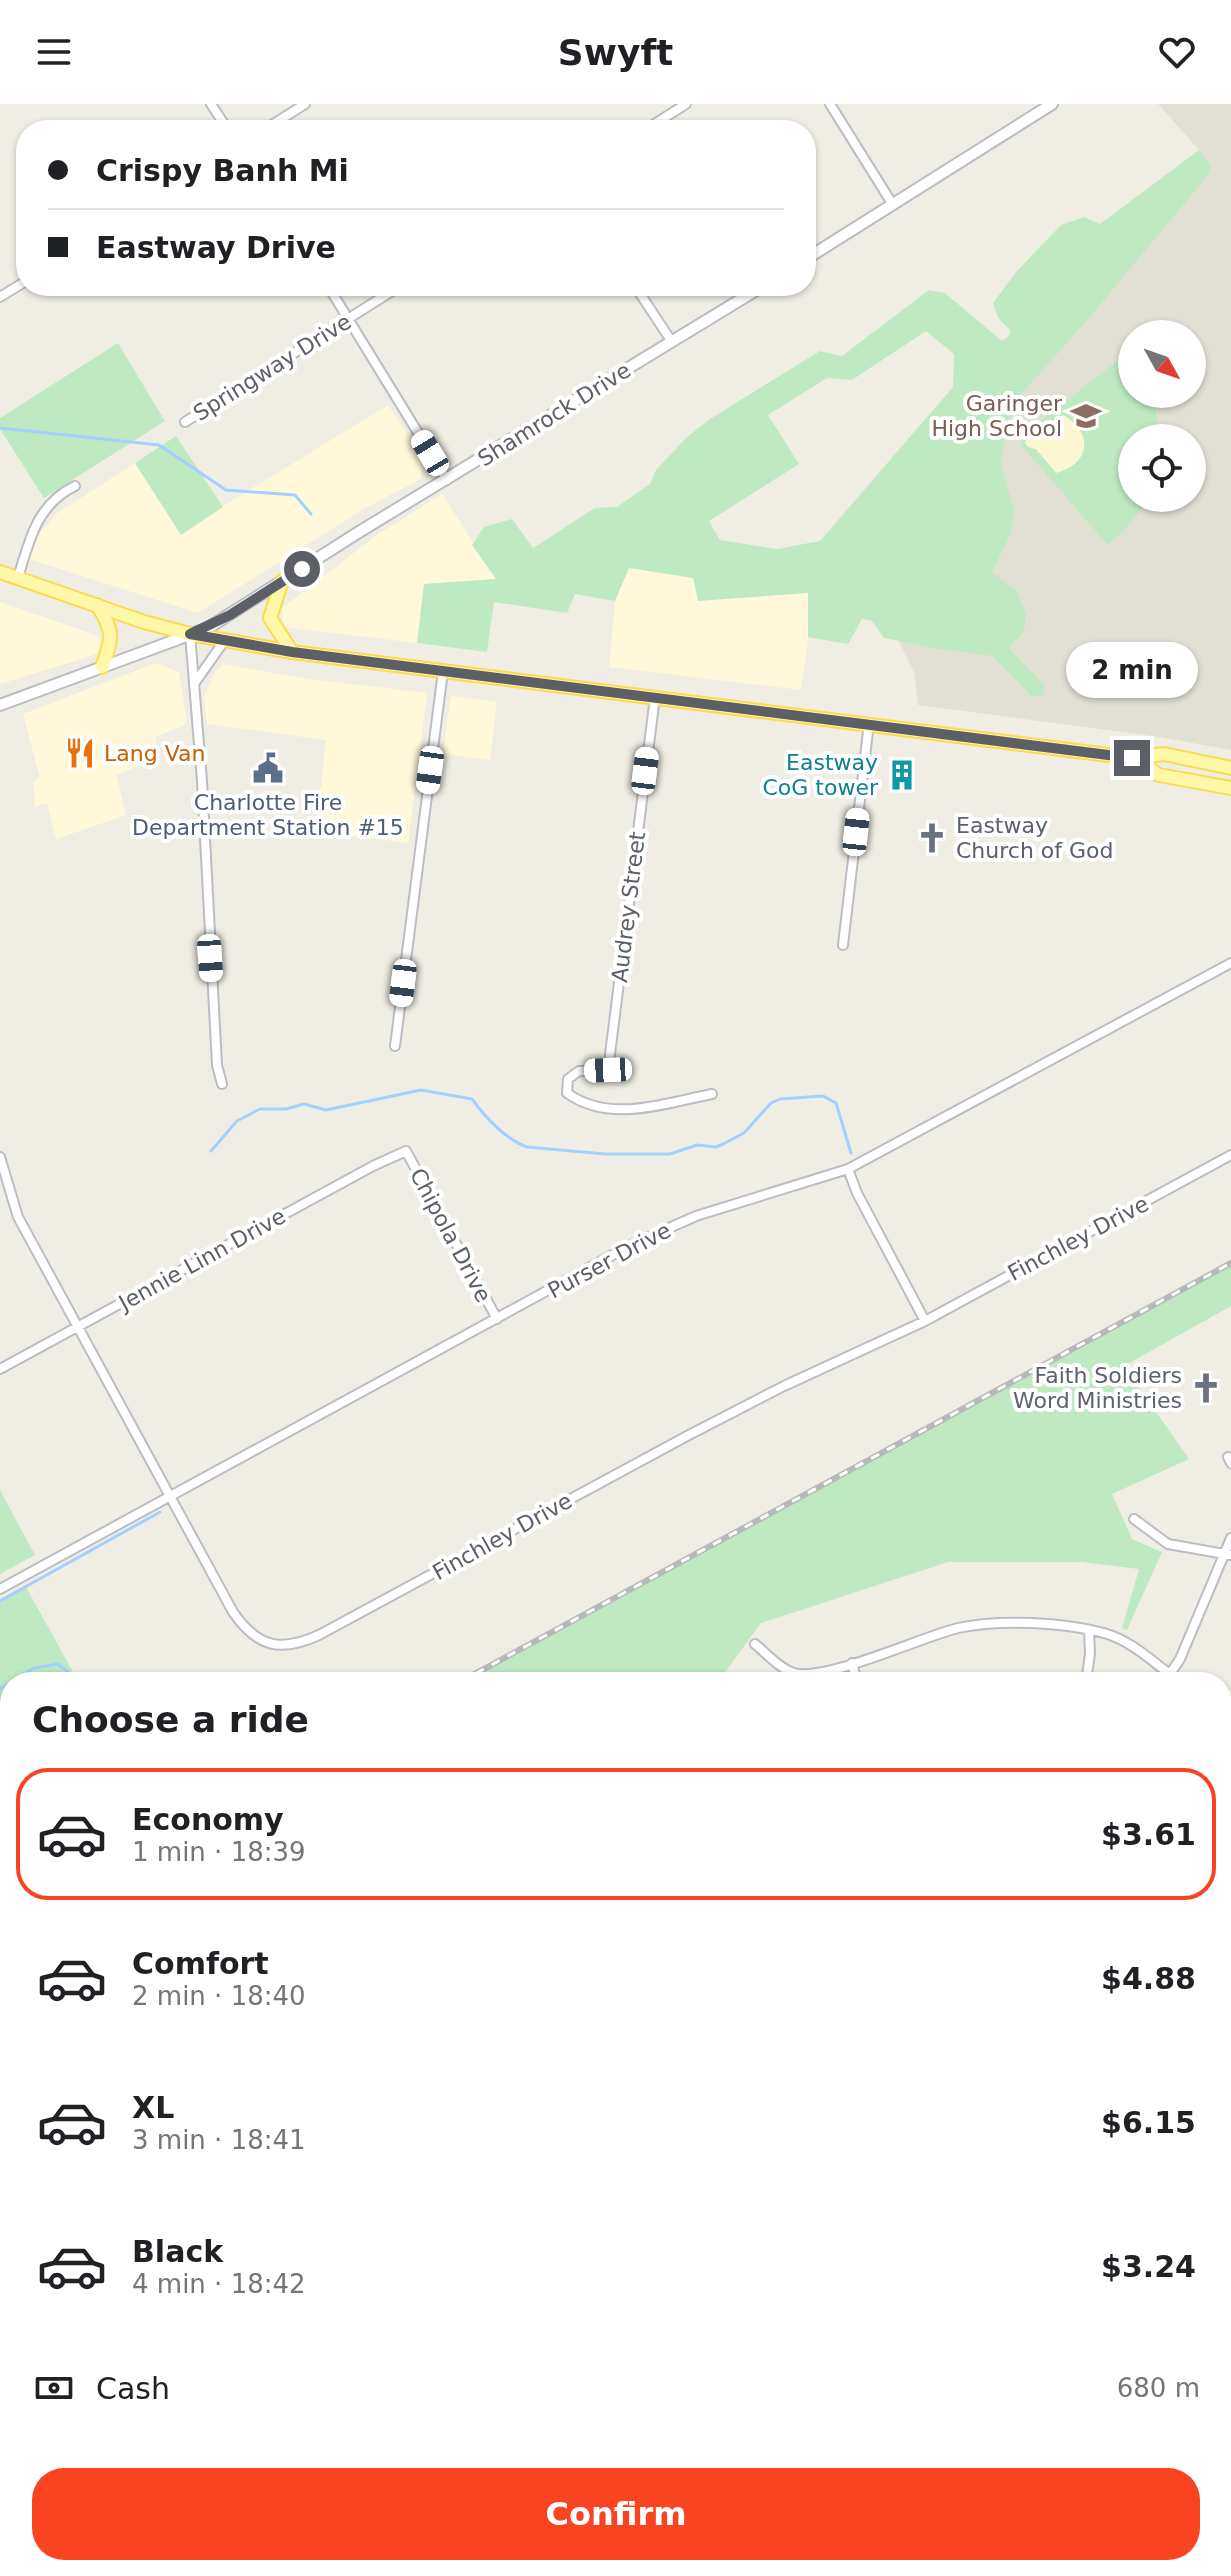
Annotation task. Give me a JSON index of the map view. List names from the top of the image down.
{
  "streets": {
    "street": [
      "Springway Drive",
      "Shamrock Drive",
      "Audrey Street",
      "Chipola Drive",
      "Finchley Drive",
      "Jennie Linn Drive",
      "Purser Drive"
    ]
  },
  "crossings": [
    ["Chipola Drive", "Jennie Linn Drive"],
    ["Chipola Drive", "Purser Drive"],
    ["Finchley Drive", "Jennie Linn Drive"],
    ["Finchley Drive", "Purser Drive"]
  ],
  "places": {
    "school or university": ["Garinger High School"],
    "restaurant": ["Lang Van"],
    "public building": ["Charlotte Fire Department Station #15"],
    "building": ["Eastway CoG tower"],
    "church": ["Eastway Church of God", "Faith Soldiers Word Ministries"]
  },
  "north": "bottom right",
  "page": {
    "header": "Swyft",
    "banner": ["Crispy Banh Mi", "Eastway Drive"],
    "bubble": "2 min",
    "heading": "Choose a ride",
    "list": [
      {
        "name": "Economy",
        "note": "1 min · 18:39",
        "value": "$3.61"
      },
      {
        "name": "Comfort",
        "note": "2 min · 18:40",
        "value": "$4.88"
      },
      {
        "name": "XL",
        "note": "3 min · 18:41",
        "value": "$6.15"
      },
      {
        "name": "Black",
        "note": "4 min · 18:42",
        "value": "$3.24"
      }
    ],
    "pay": ["Cash", "680 m"],
    "buttons": "Confirm"
  }
}
